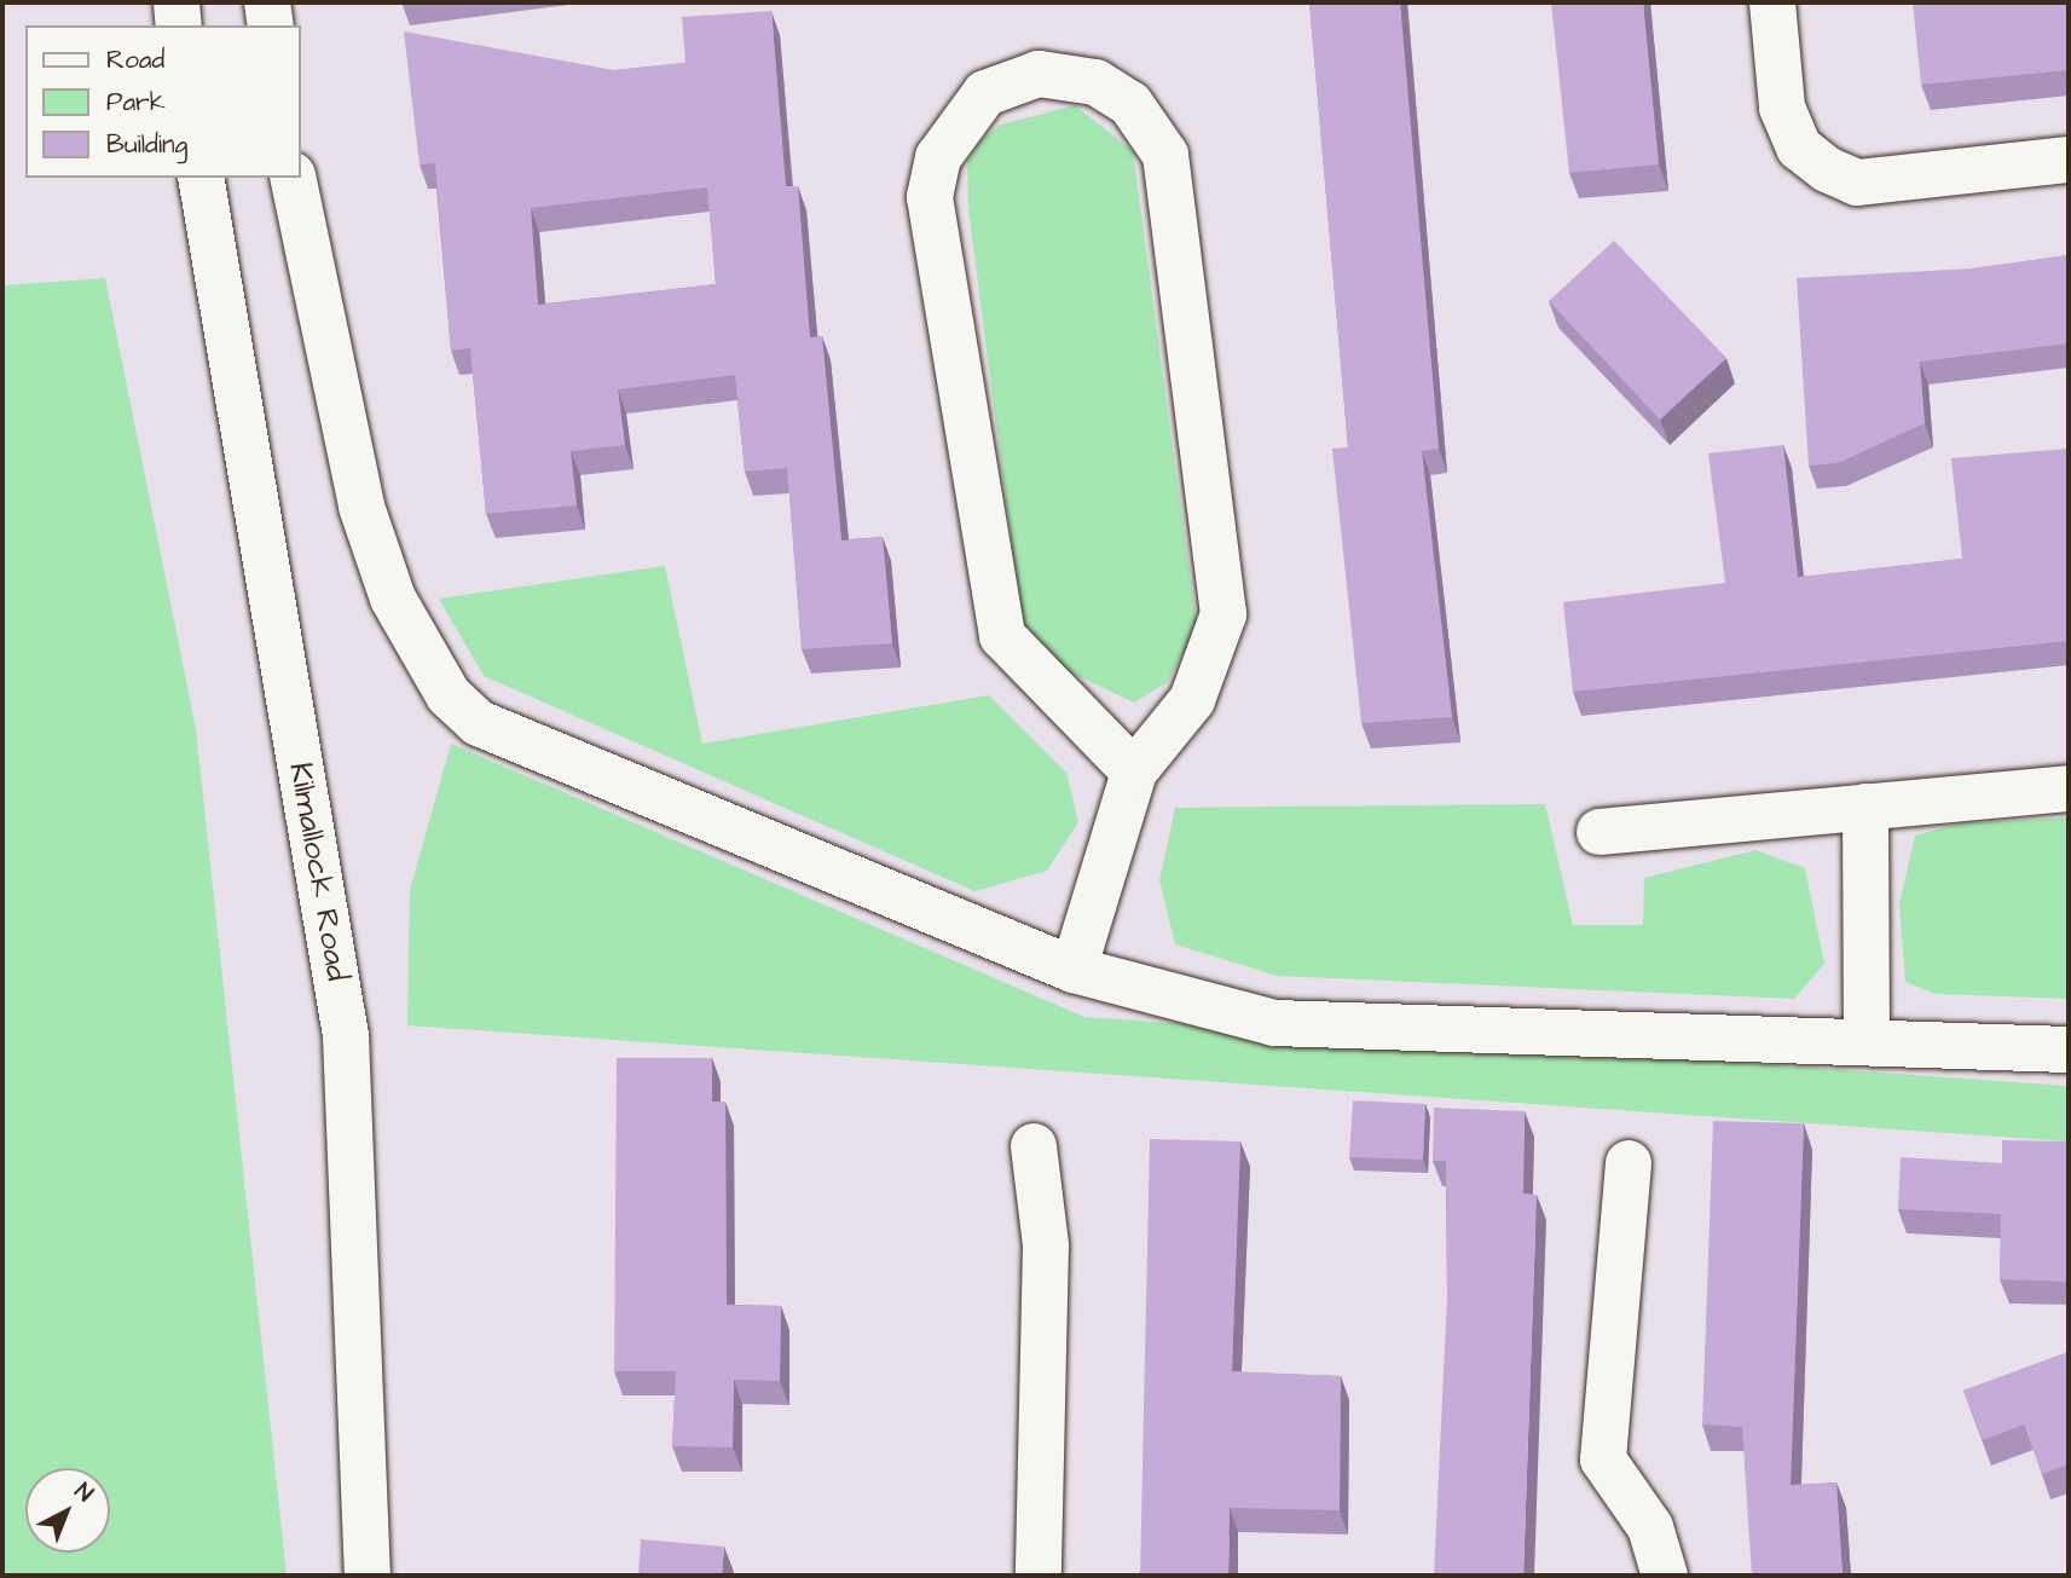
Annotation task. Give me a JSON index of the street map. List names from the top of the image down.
{
  "streets": {
    "street": ["Kilmallock Road"]
  },
  "legend": ["Road", "Park", "Building"],
  "north": "top right"
}
